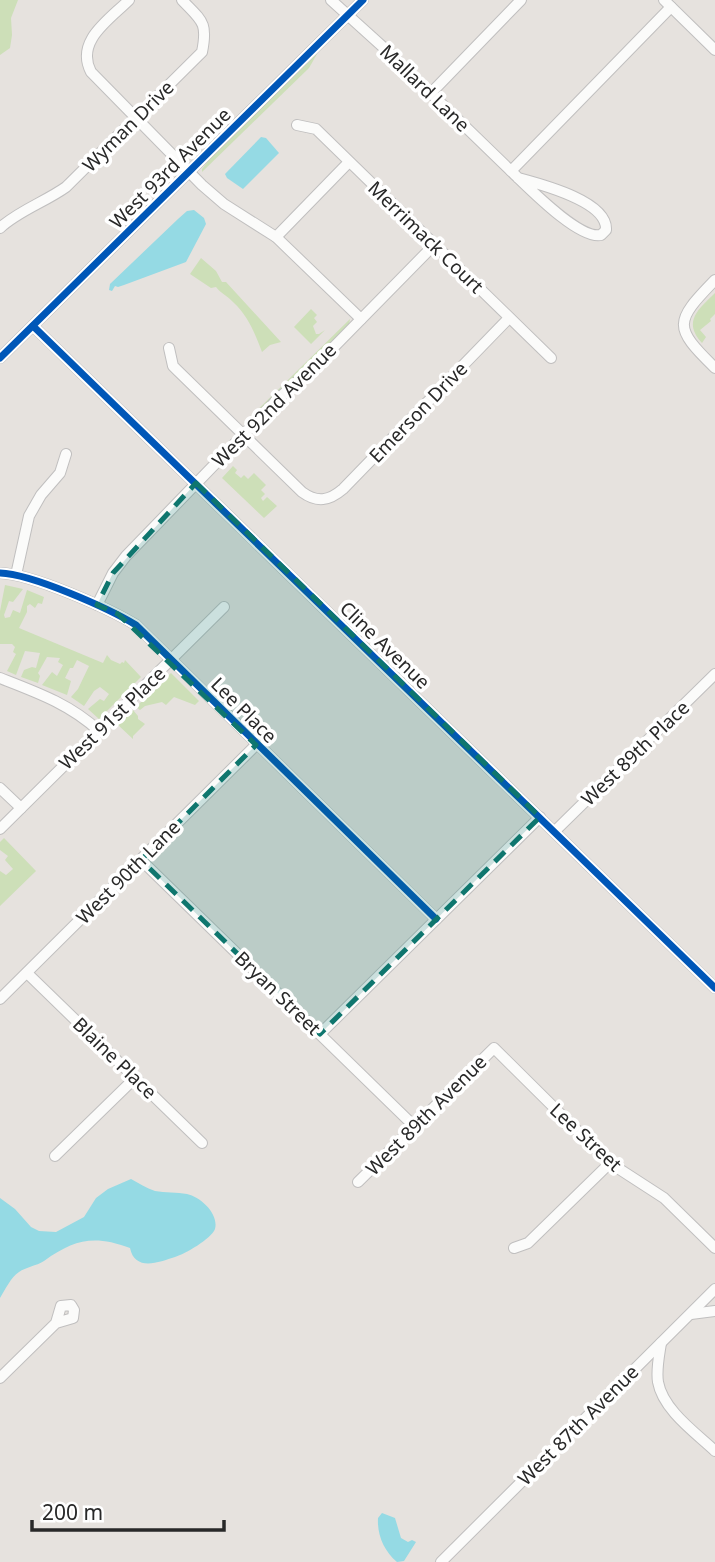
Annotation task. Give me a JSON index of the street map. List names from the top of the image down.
{
  "streets": {
    "street": [
      "Mallard Lane",
      "Wyman Drive",
      "West 93rd Avenue",
      "Merrimack Court",
      "West 92nd Avenue",
      "Emerson Drive",
      "Cline Avenue",
      "Lee Place",
      "West 91st Place",
      "West 89th Place",
      "West 90th Lane",
      "Bryan Street",
      "Blaine Place",
      "West 89th Avenue",
      "Lee Street",
      "West 87th Avenue"
    ]
  },
  "crossings": [
    ["Mallard Lane", "West 93rd Avenue"],
    ["West 93rd Avenue", "Cline Avenue"],
    ["Merrimack Court", "West 92nd Avenue"],
    ["Merrimack Court", "Emerson Drive"],
    ["West 92nd Avenue", "Emerson Drive"],
    ["West 92nd Avenue", "Cline Avenue"],
    ["West 92nd Avenue", "Lee Place"],
    ["Cline Avenue", "West 89th Place"],
    ["Lee Place", "West 91st Place"],
    ["Lee Place", "West 90th Lane"],
    ["West 90th Lane", "Bryan Street"],
    ["West 90th Lane", "Blaine Place"],
    ["Bryan Street", "West 89th Avenue"],
    ["West 89th Avenue", "Lee Street"]
  ],
  "scale_bar": "200 m"
}
